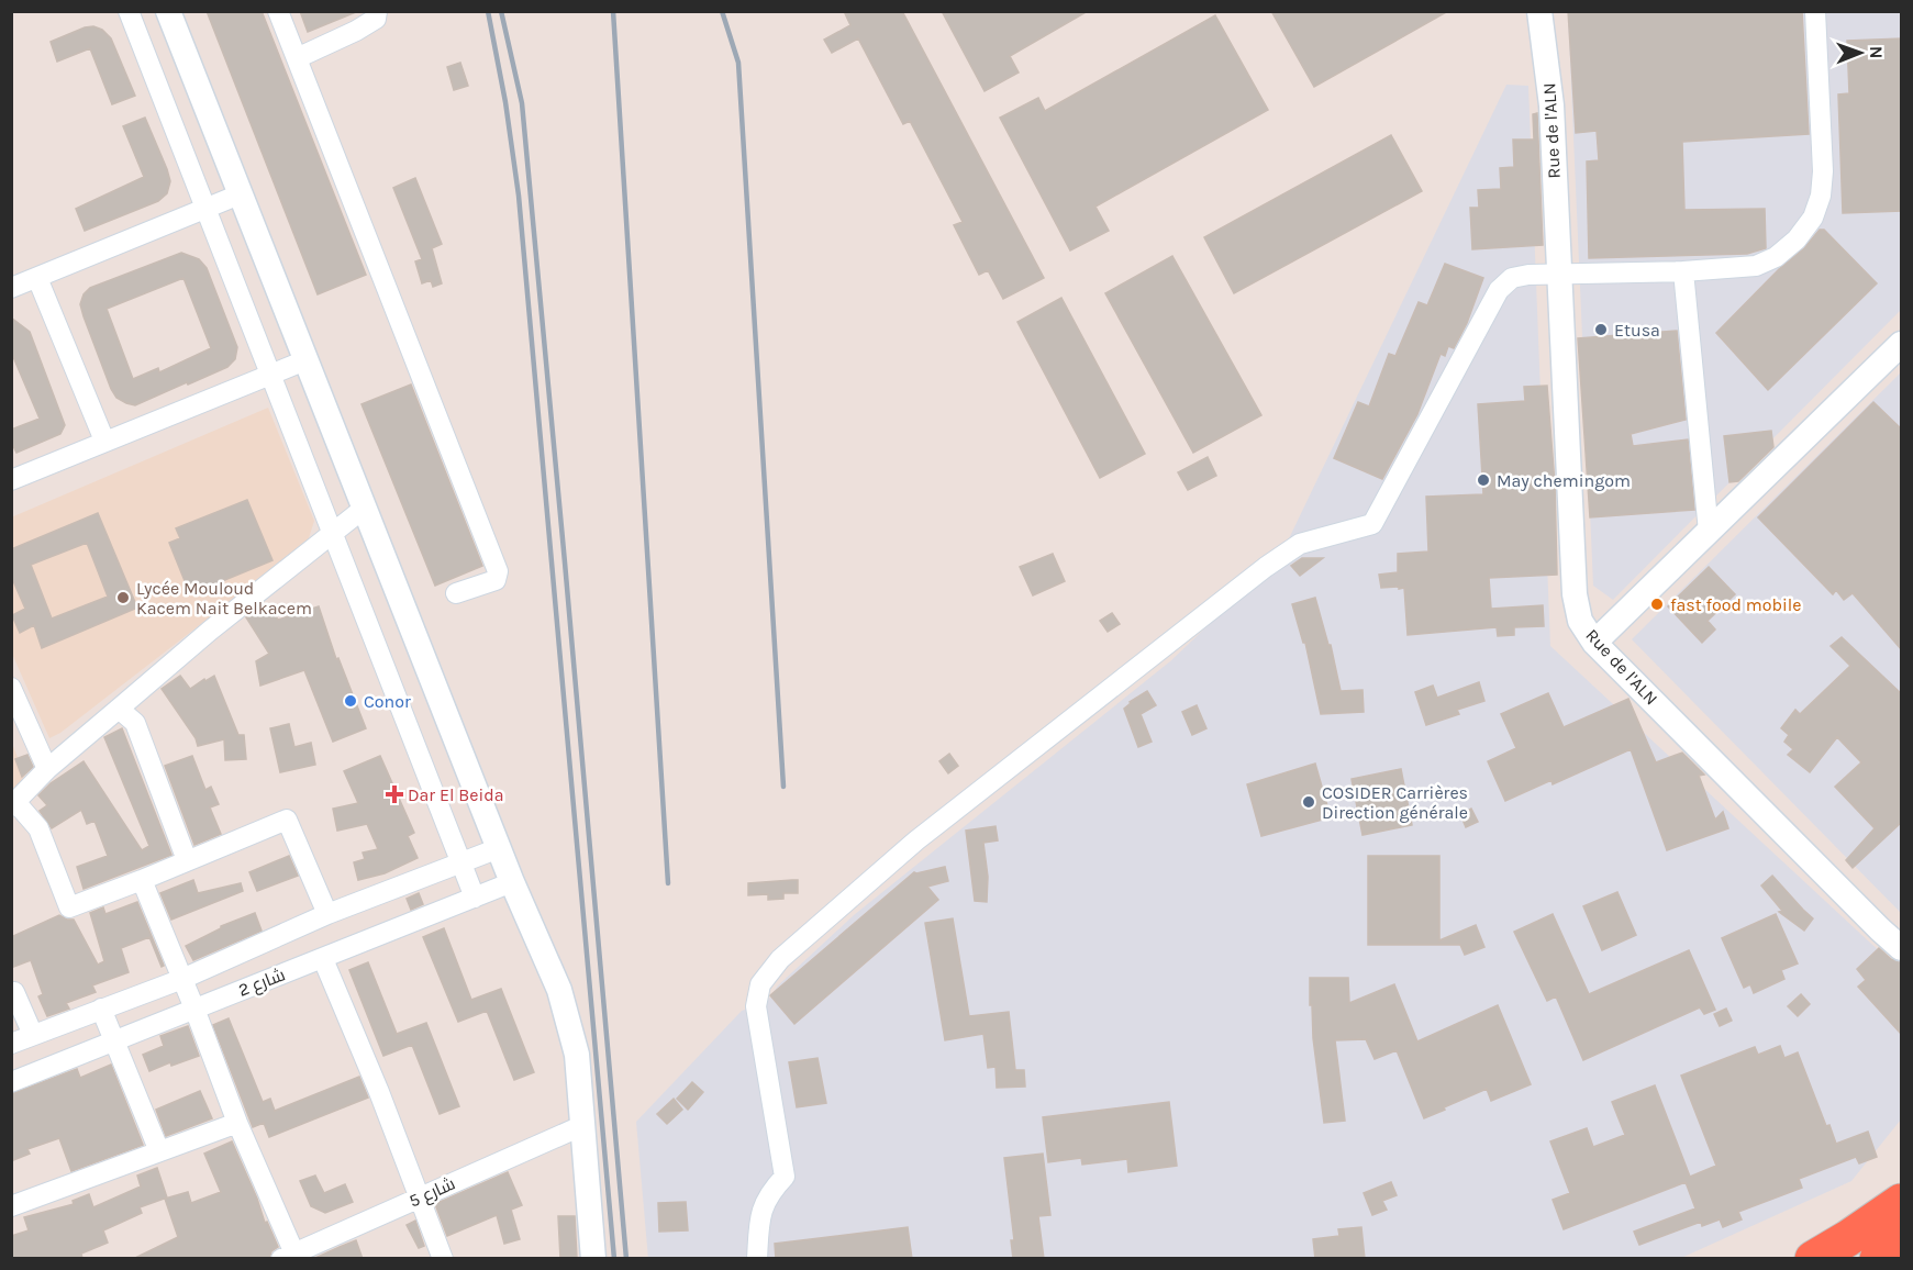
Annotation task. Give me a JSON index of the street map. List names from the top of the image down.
{
  "streets": {
    "street": ["Rue de l'ALN", "شارع 2", "شارع 5"]
  },
  "places": {
    "other": [
      "Etusa",
      "May chemingom",
      "Lycée Mouloud Kacem Nait Belkacem",
      "fast food mobile",
      "Conor",
      "COSIDER Carrières Direction générale"
    ],
    "health": ["Dar El Beida"]
  },
  "north": "right"
}
